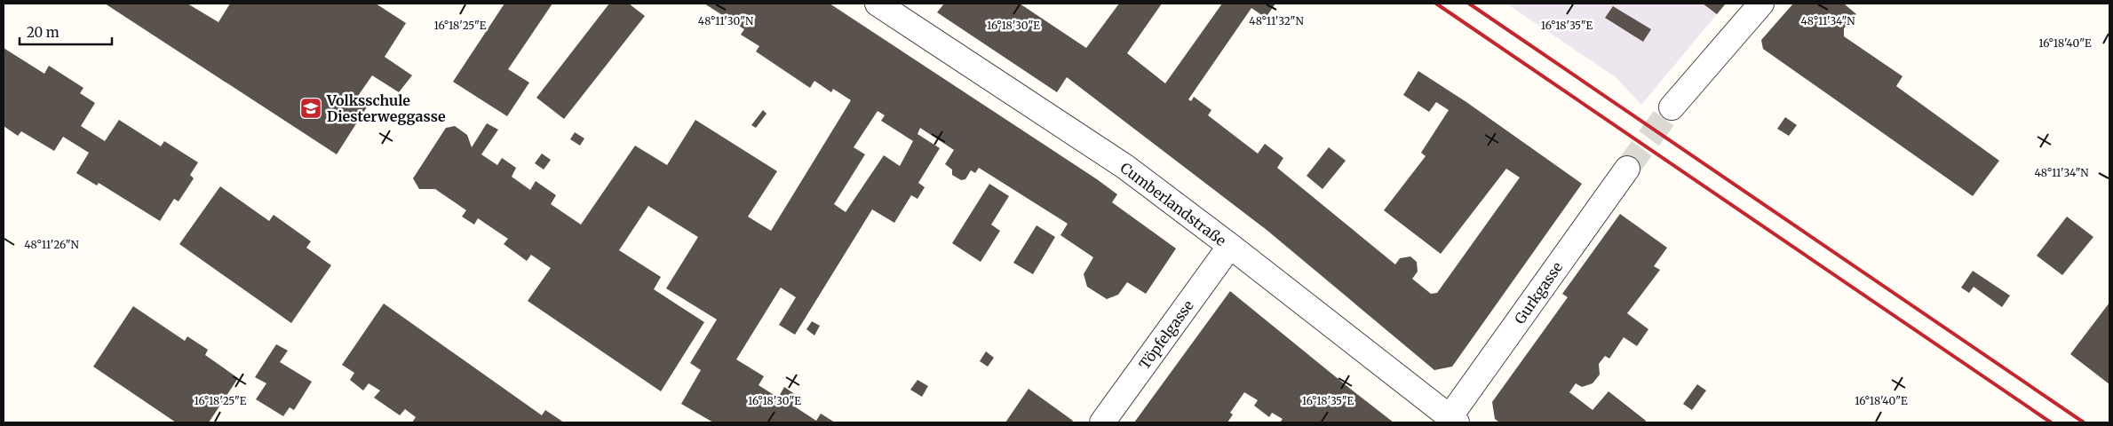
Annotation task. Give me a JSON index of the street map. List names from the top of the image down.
{
  "streets": {
    "street": ["Cumberlandstraße", "Gurkgasse", "Töpfelgasse"]
  },
  "crossings": [
    ["Cumberlandstraße", "Gurkgasse"],
    ["Cumberlandstraße", "Töpfelgasse"]
  ],
  "places": {
    "school or university": ["Volksschule Diesterweggasse"]
  },
  "scale_bar": "20 m",
  "coordinates": [
    "48°11'30\"N",
    "48°11'32\"N",
    "48°11'34\"N",
    "16°18'25\"E",
    "16°18'30\"E",
    "16°18'35\"E",
    "16°18'40\"E",
    "48°11'26\"N"
  ]
}
